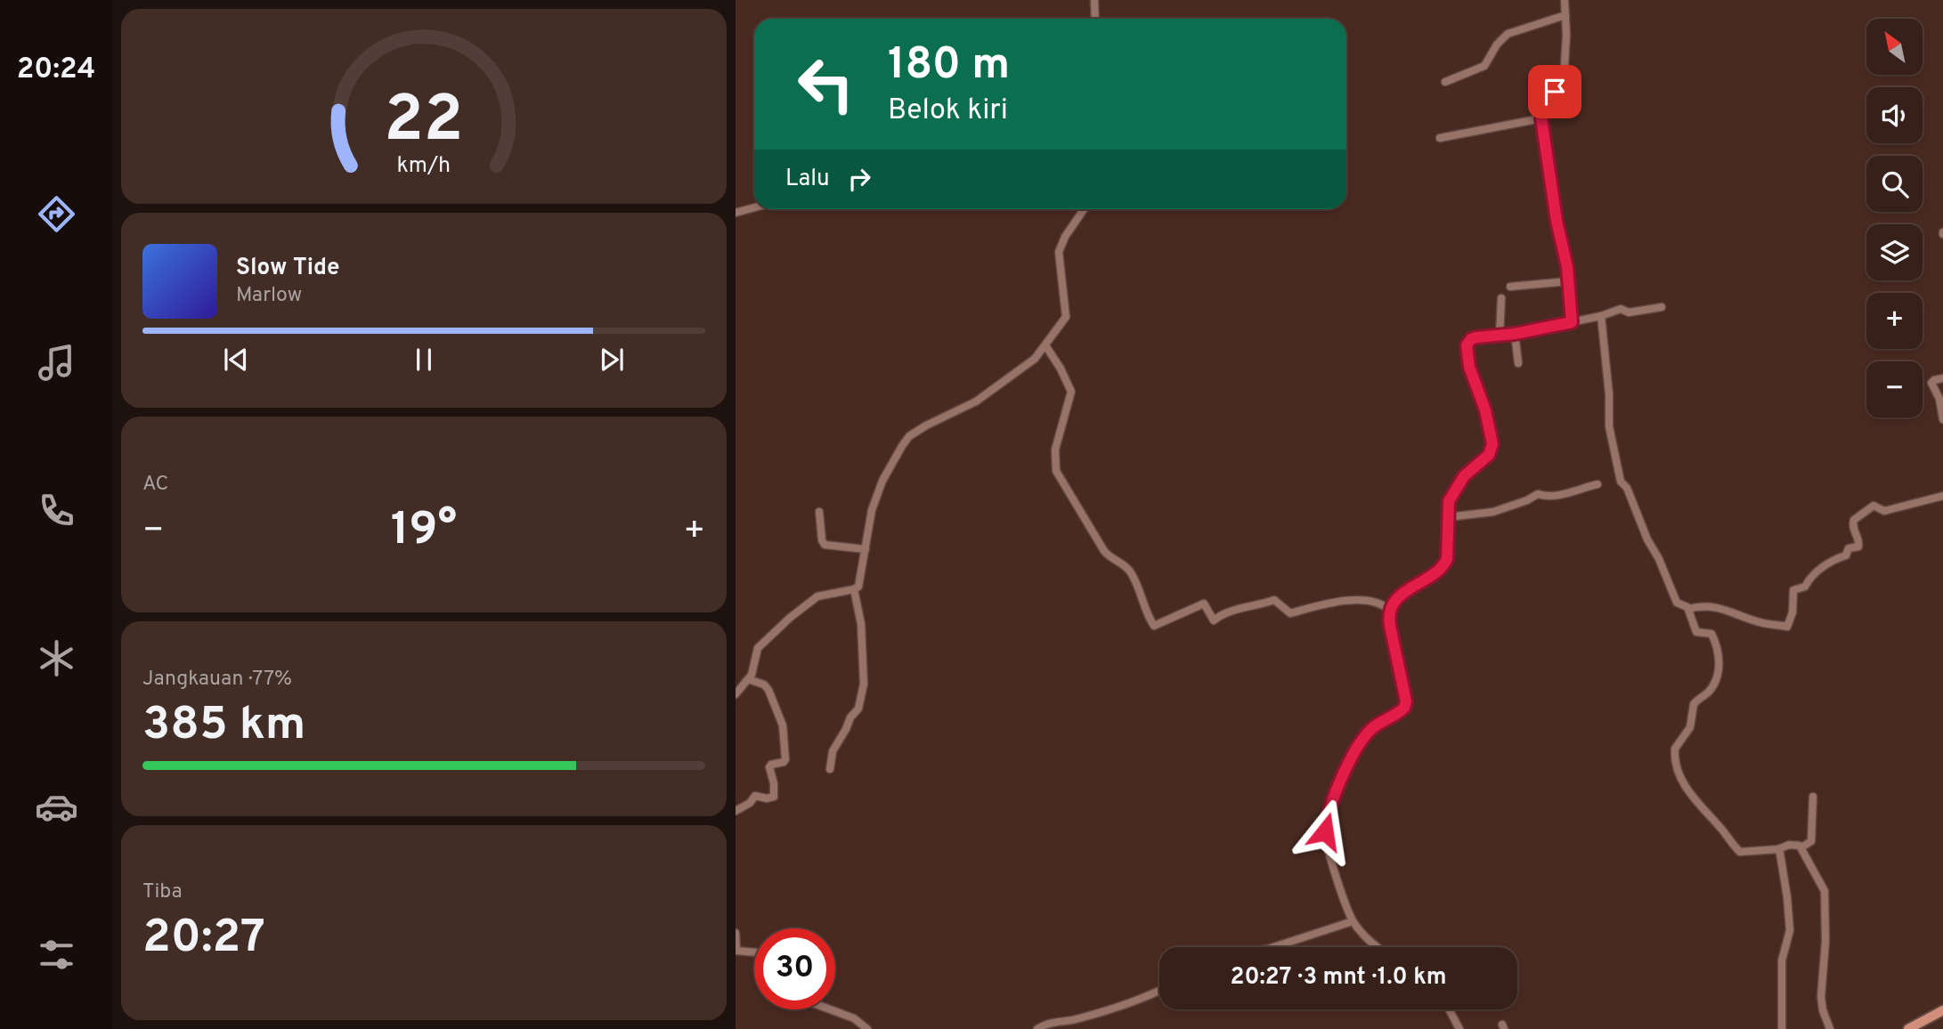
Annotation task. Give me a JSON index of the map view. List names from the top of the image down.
{
  "north": "top left",
  "page": {
    "tabs": "20:24",
    "map_buttons": ["+", "−"],
    "turn": ["180 m", "Belok kiri"],
    "then": "Lalu",
    "song": ["Slow Tide", "Marlow"],
    "tile": [
      "AC",
      ["Jangkauan · 77%", "385 km"],
      ["Tiba", "20:27"]
    ],
    "heat": ["−", "19°", "+"],
    "limit": "30",
    "trip": "20:27 · 3 mnt · 1.0 km",
    "gauge": ["22", "km/h"]
  }
}
